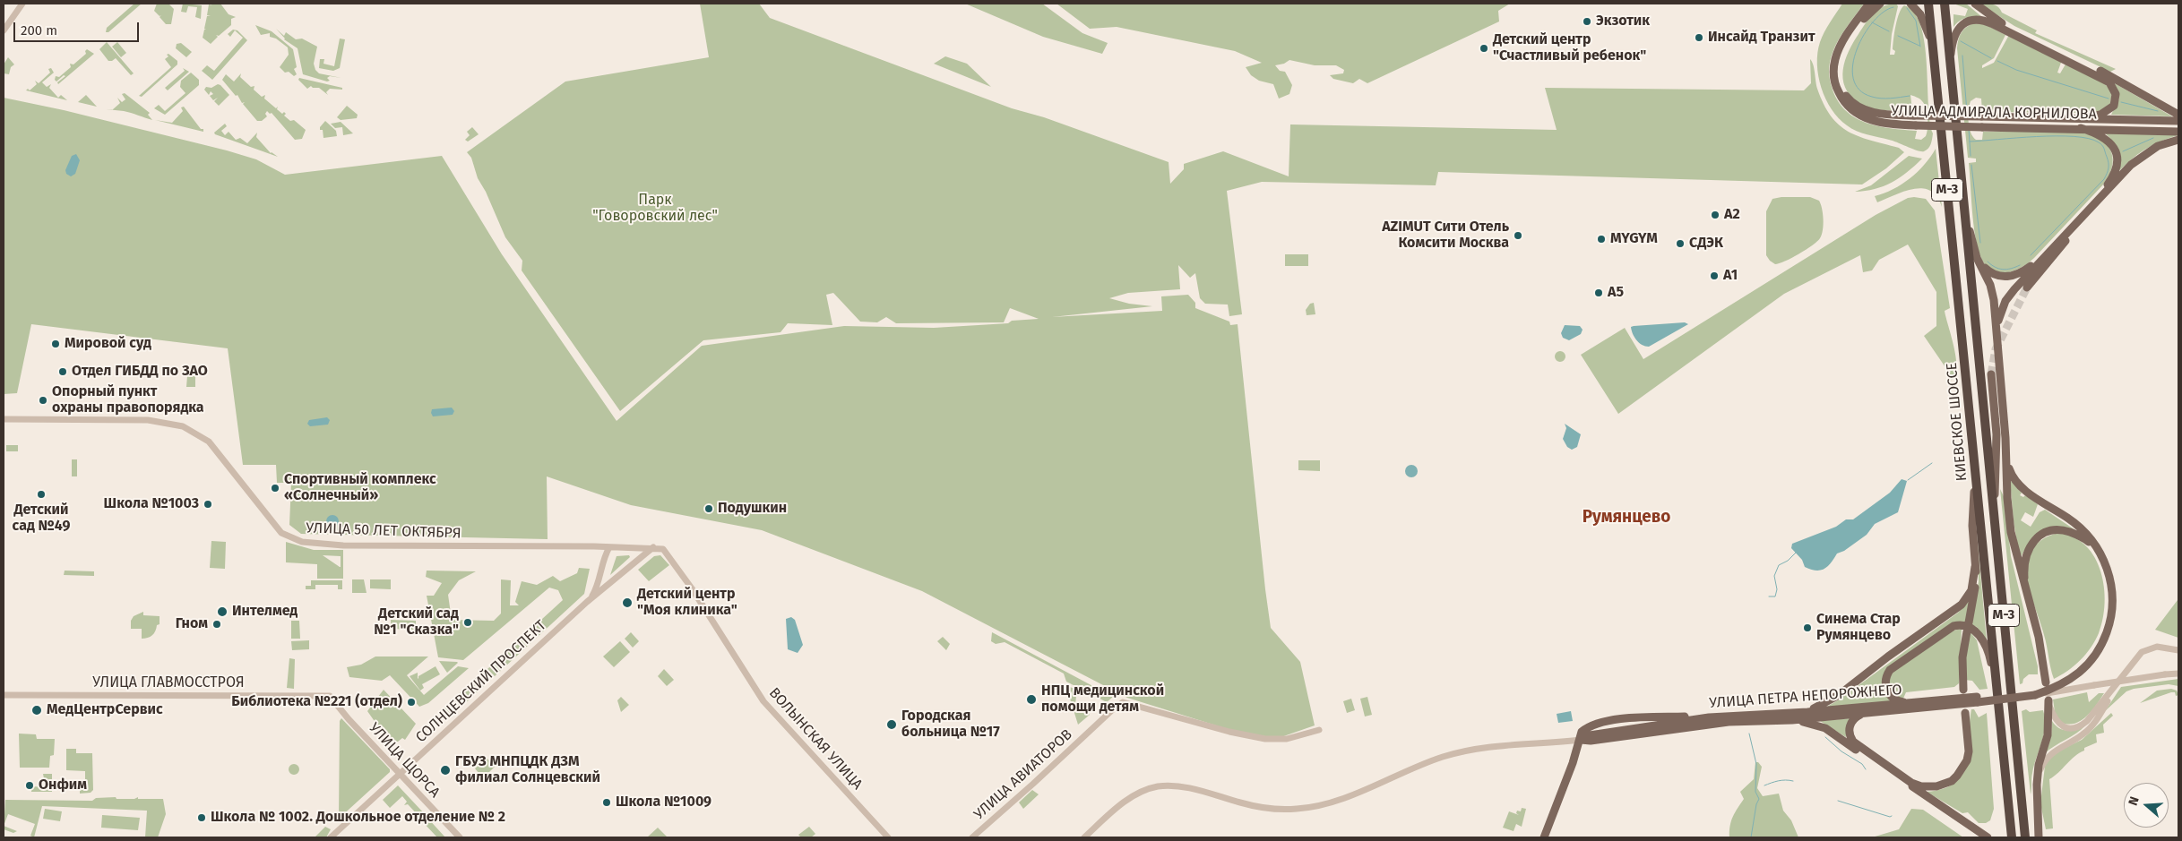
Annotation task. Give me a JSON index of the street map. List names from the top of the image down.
{
  "streets": {
    "highway": ["М-3", "КИЕВСКОЕ ШОССЕ"],
    "main road": ["УЛИЦА АДМИРАЛА КОРНИЛОВА", "УЛИЦА ПЕТРА НЕПОРОЖНЕГО"],
    "street": [
      "УЛИЦА 50 ЛЕТ ОКТЯБРЯ",
      "СОЛНЦЕВСКИЙ ПРОСПЕКТ",
      "УЛИЦА ГЛАВМОССТРОЯ",
      "ВОЛЫНСКАЯ УЛИЦА",
      "УЛИЦА ЩОРСА",
      "УЛИЦА АВИАТОРОВ"
    ]
  },
  "crossings": [
    ["УЛИЦА 50 ЛЕТ ОКТЯБРЯ", "СОЛНЦЕВСКИЙ ПРОСПЕКТ"],
    ["УЛИЦА 50 ЛЕТ ОКТЯБРЯ", "ВОЛЫНСКАЯ УЛИЦА"],
    ["СОЛНЦЕВСКИЙ ПРОСПЕКТ", "ВОЛЫНСКАЯ УЛИЦА"],
    ["СОЛНЦЕВСКИЙ ПРОСПЕКТ", "УЛИЦА ЩОРСА"],
    ["УЛИЦА ГЛАВМОССТРОЯ", "УЛИЦА ЩОРСА"]
  ],
  "districts": ["Румянцево"],
  "parks": ["Парк \"Говоровский лес\""],
  "places": [
    "Экзотик",
    "Инсайд Транзит",
    "Детский центр \"Счастливый ребенок\"",
    "А2",
    "AZIMUT Сити Отель Комсити Москва",
    "MYGYM",
    "СДЭК",
    "А1",
    "А5",
    "Мировой суд",
    "Отдел ГИБДД по ЗАО",
    "Опорный пункт охраны правопорядка",
    "Спортивный комплекс «Солнечный»",
    "Детский сад №49",
    "Школа №1003",
    "Подушкин",
    "Детский центр \"Моя клиника\"",
    "Интелмед",
    "Детский сад №1 \"Сказка\"",
    "Гном",
    "Синема Стар Румянцево",
    "НПЦ медицинской помощи детям",
    "Библиотека №221 (отдел)",
    "МедЦентрСервис",
    "Городская больница №17",
    "ГБУЗ МНПЦДК ДЗМ филиал Солнцевский",
    "Онфим",
    "Школа №1009",
    "Школа № 1002. Дошкольное отделение № 2"
  ],
  "scale_bar": "200 m",
  "north": "left"
}
